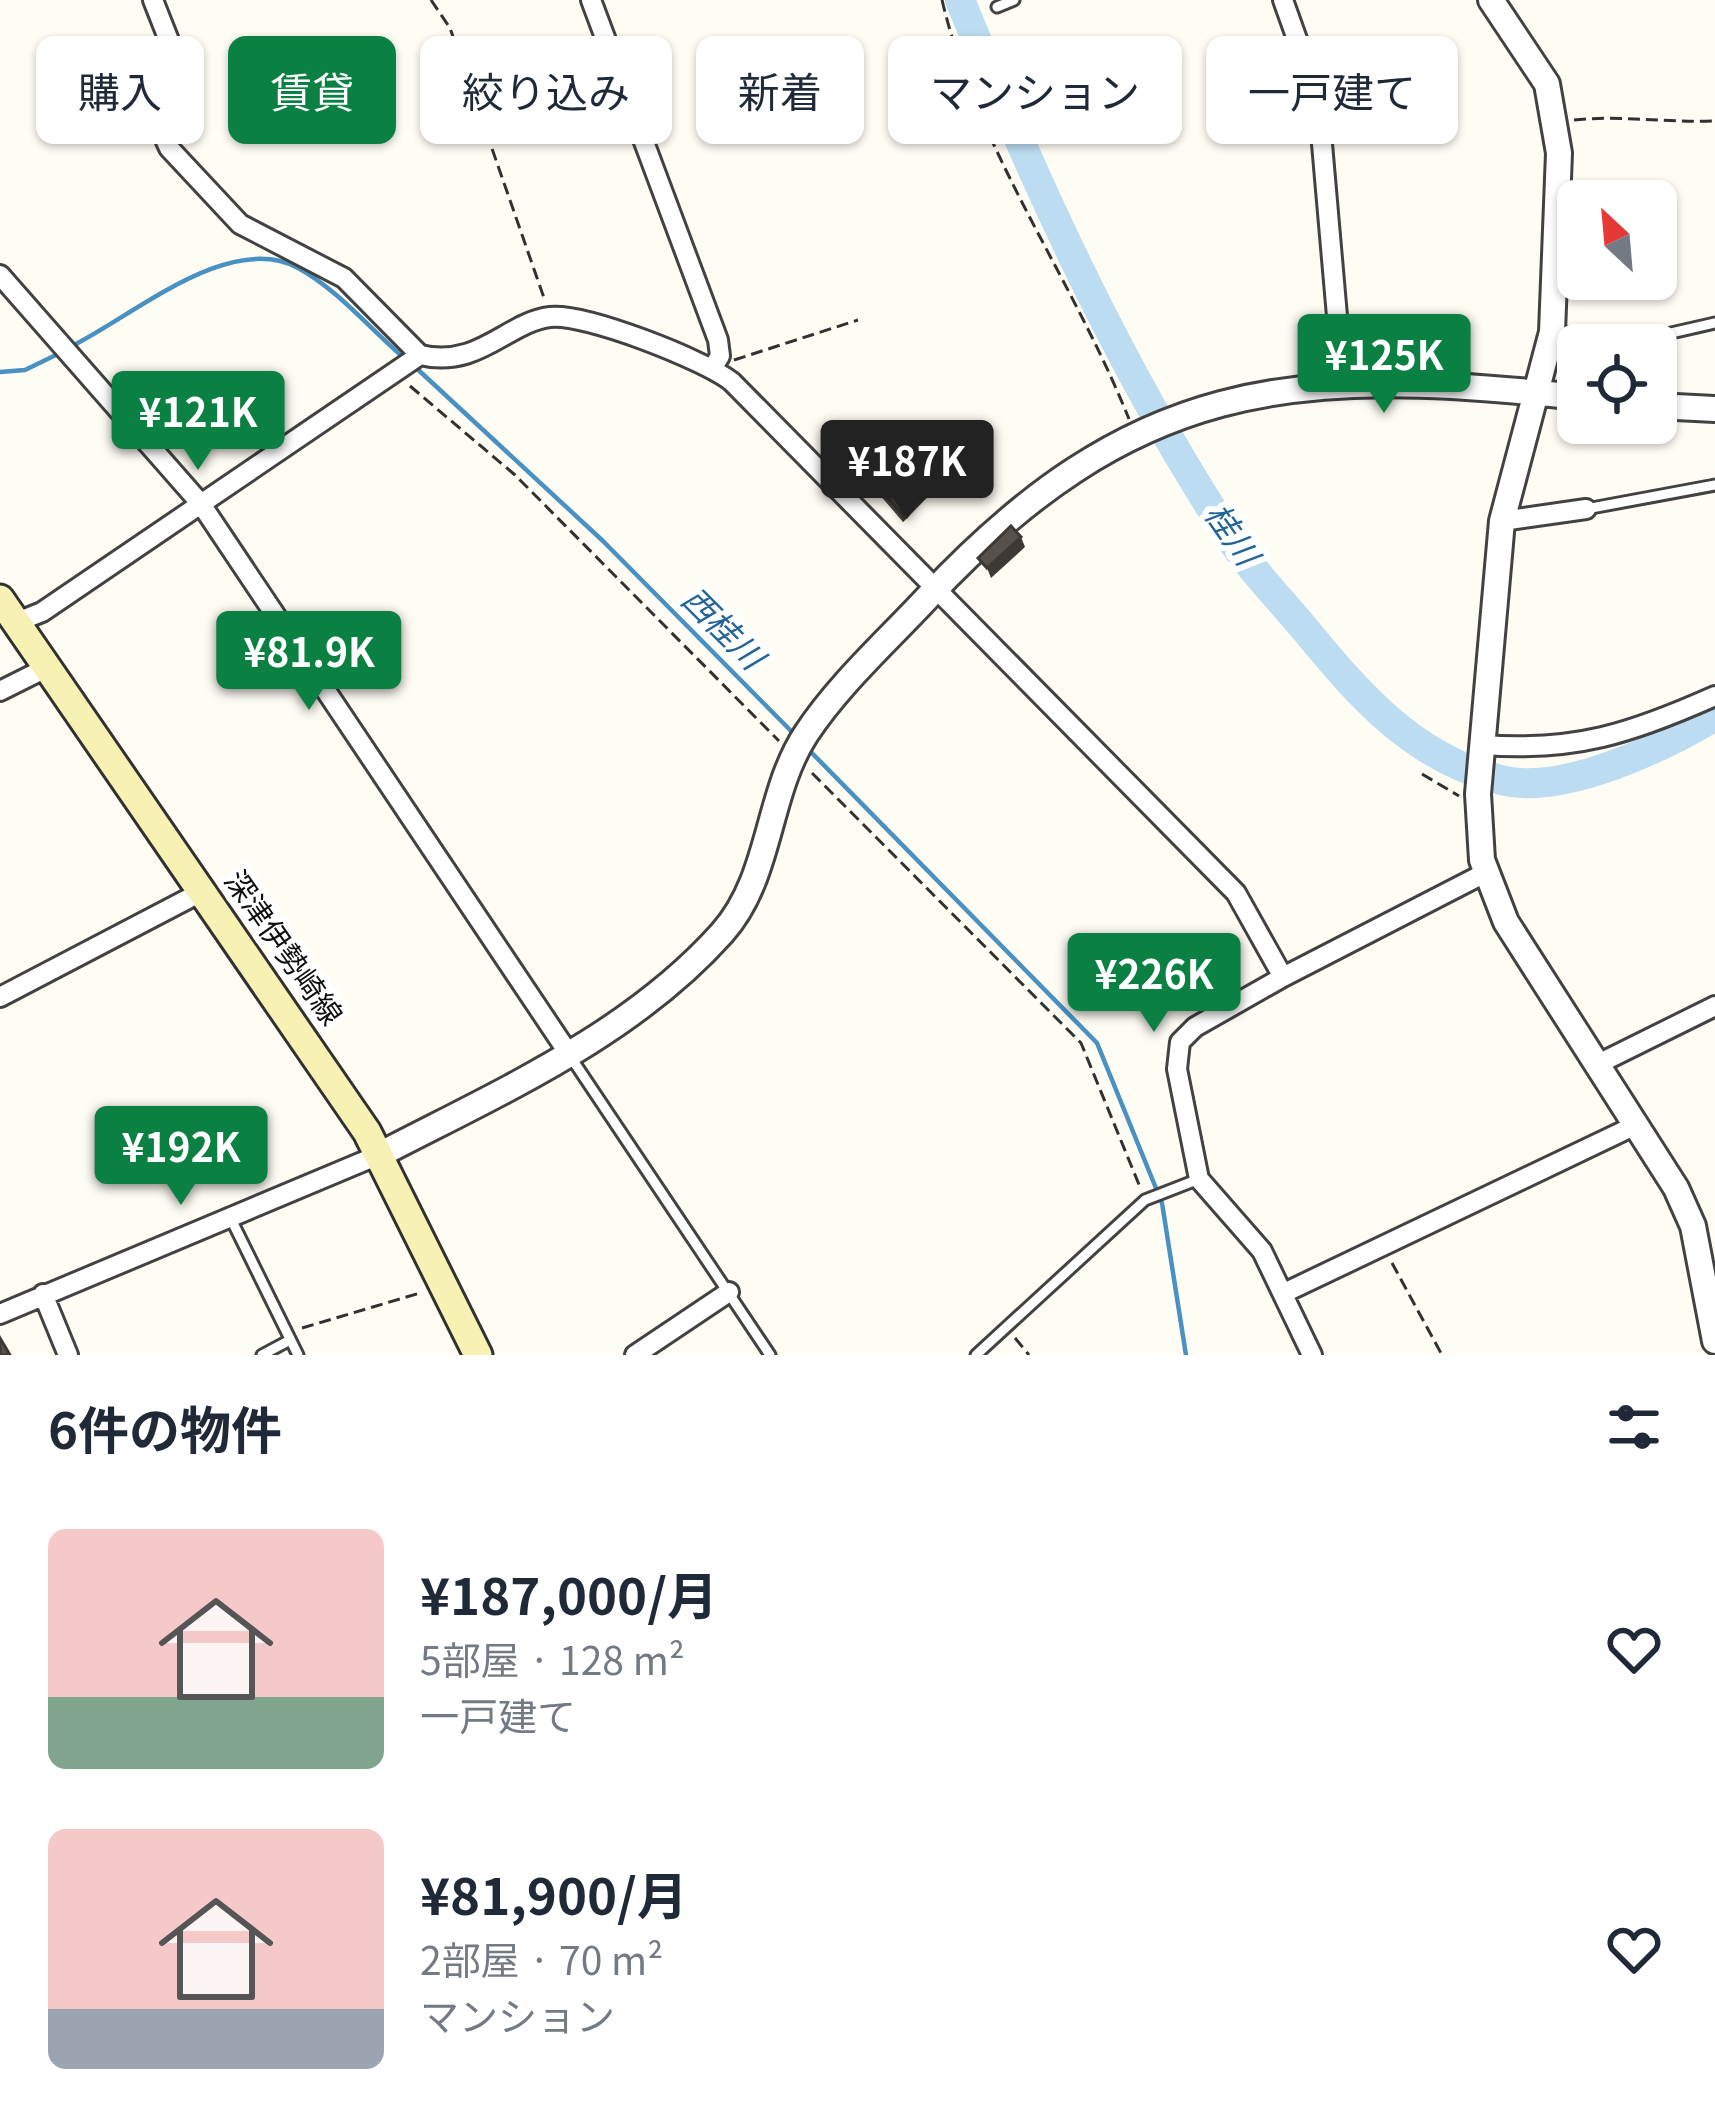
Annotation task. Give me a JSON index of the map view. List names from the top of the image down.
{
  "streets": {
    "main road": ["深津伊勢崎線"]
  },
  "water": ["桂川", "西桂川"],
  "north": "top left",
  "page": {
    "chip": [
      "購入",
      "賃貸",
      "絞り込み",
      "新着",
      "マンション",
      "一戸建て"
    ],
    "price": [
      "¥125K",
      "¥121K",
      "¥187K",
      "¥81.9K",
      "¥226K",
      "¥192K"
    ],
    "heading": "6件の物件",
    "list": [
      {
        "name": "¥187,000/月",
        "note": "5部屋 · 128 m² · 一戸建て"
      },
      {
        "name": "¥81,900/月",
        "note": "2部屋 · 70 m² · マンション"
      }
    ]
  }
}
